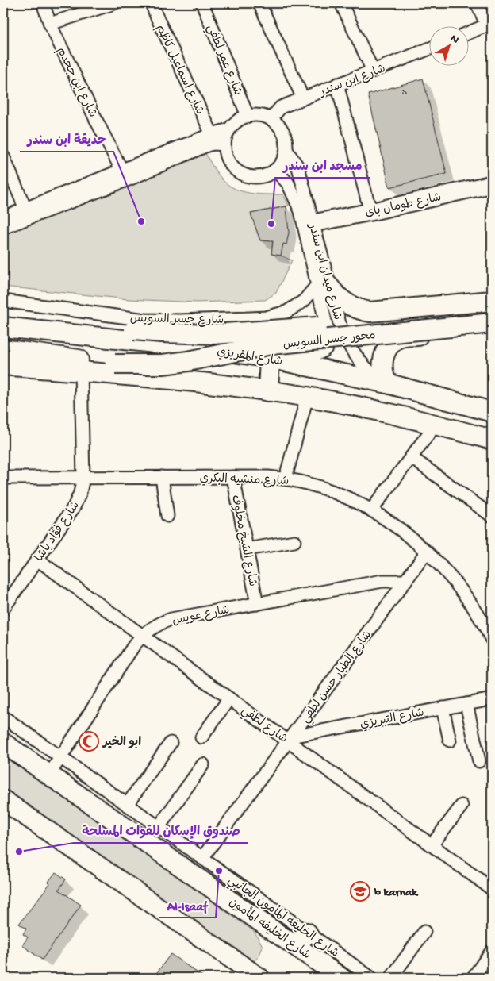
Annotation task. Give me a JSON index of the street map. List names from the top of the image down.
{
  "streets": {
    "main road": ["محور جسر السويس", "شارع المقريزي", "شارع الخليفه المأمون"],
    "street": [
      "شارع عمر لطفي",
      "شارع اسماعيل كاظم",
      "شارع ابن سندر",
      "شارع ابن جحدم",
      "شارع طومان باى",
      "شارع ميدان ابن سندر",
      "شارع جسر السويس",
      "شارع منشيه البكري",
      "شارع فؤاد باشا",
      "شارع الشيخ مخلوف",
      "شارع عويس",
      "شارع الطيار حسن لطفي",
      "شارع التبريزي",
      "شارع لطفي",
      "شارع الخليفه المأمون الجانبي"
    ]
  },
  "crossings": [
    ["شارع عمر لطفي", "شارع ابن سندر"],
    ["شارع عمر لطفي", "شارع ميدان ابن سندر"],
    ["شارع ابن سندر", "شارع ميدان ابن سندر"],
    ["شارع طومان باى", "شارع ميدان ابن سندر"],
    ["شارع ميدان ابن سندر", "شارع جسر السويس"],
    ["شارع ميدان ابن سندر", "شارع المقريزي"],
    ["شارع منشيه البكري", "شارع فؤاد باشا"],
    ["شارع منشيه البكري", "شارع الشيخ مخلوف"],
    ["شارع منشيه البكري", "شارع الطيار حسن لطفي"],
    ["شارع فؤاد باشا", "شارع لطفي"],
    ["شارع الشيخ مخلوف", "شارع عويس"],
    ["شارع عويس", "شارع الطيار حسن لطفي"],
    ["شارع عويس", "شارع لطفي"],
    ["شارع عويس", "شارع الخليفه المأمون الجانبي"],
    ["شارع عويس", "شارع الخليفه المأمون"],
    ["شارع الطيار حسن لطفي", "شارع التبريزي"],
    ["شارع الطيار حسن لطفي", "شارع لطفي"],
    ["شارع الطيار حسن لطفي", "شارع الخليفه المأمون الجانبي"],
    ["شارع التبريزي", "شارع لطفي"],
    ["شارع الخليفه المأمون الجانبي", "شارع الخليفه المأمون"]
  ],
  "places": {
    "other": [
      "حديقة ابن سندر",
      "مسجد ابن سندر",
      "صندوق الإسكان للقوات المسلحة",
      "Al-Isaaf"
    ],
    "mosque": ["ابو الخير"],
    "school or university": ["b karnak"]
  },
  "house_numbers": ["5"],
  "north": "top right"
}
